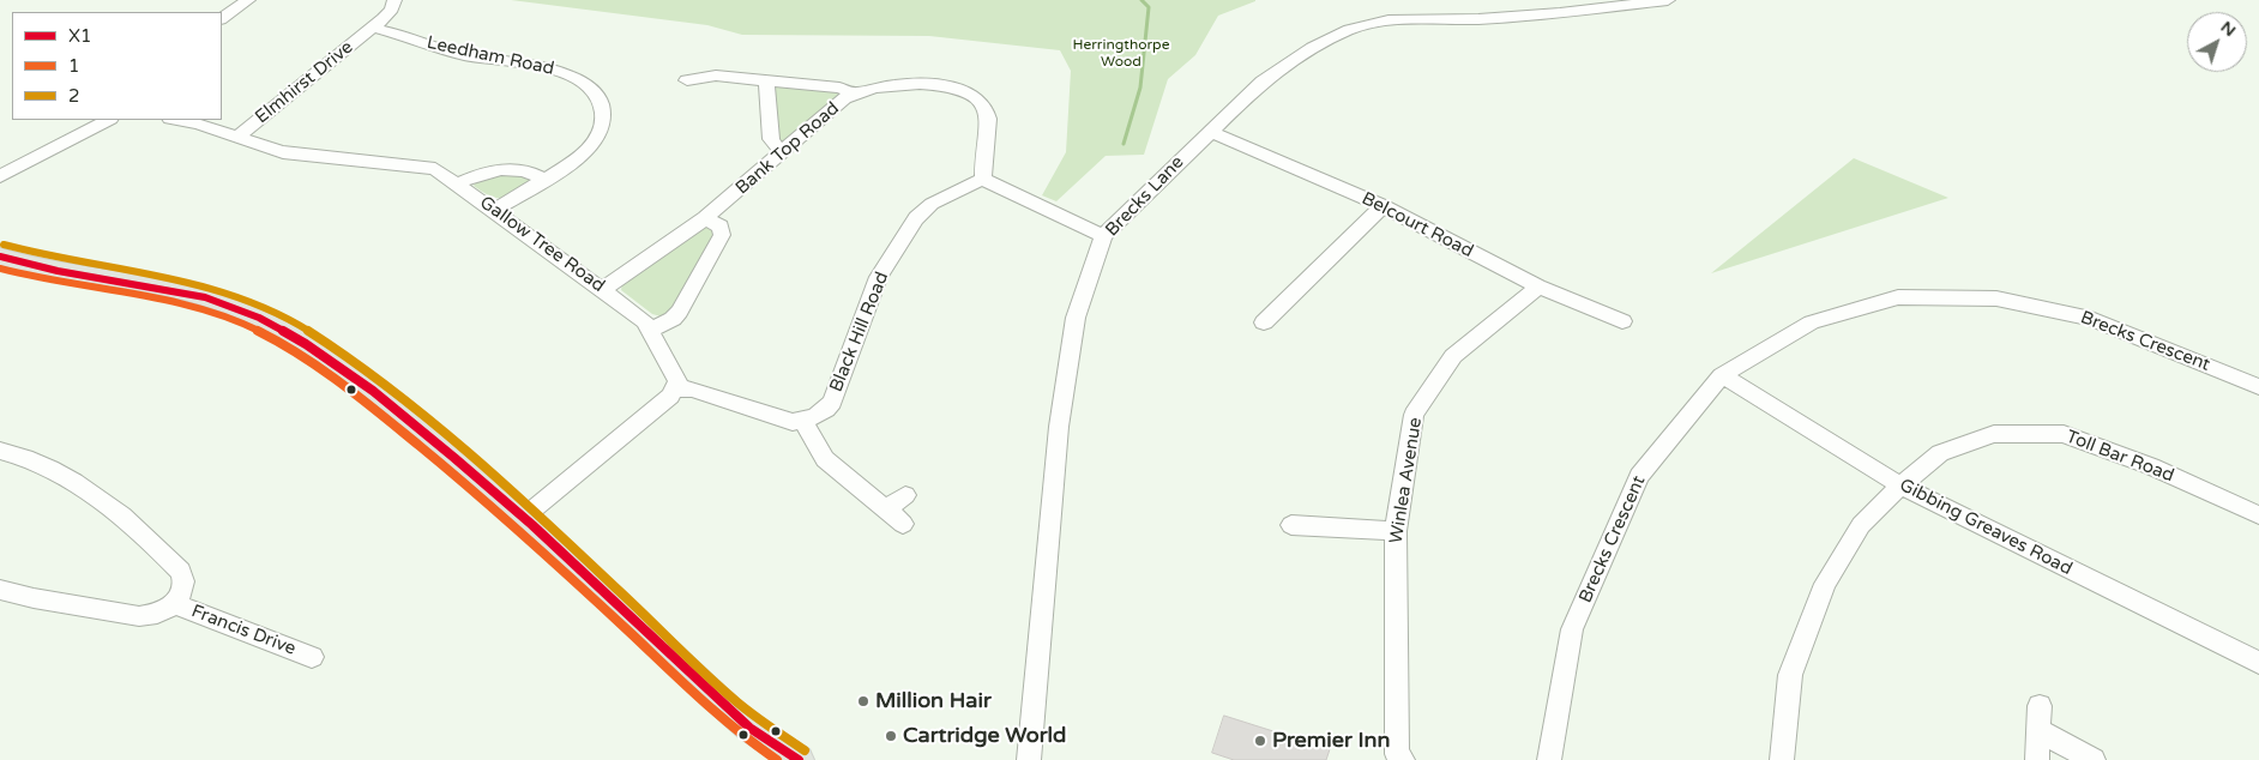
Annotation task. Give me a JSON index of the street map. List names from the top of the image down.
{
  "streets": {
    "street": [
      "Leedham Road",
      "Elmhirst Drive",
      "Bank Top Road",
      "Brecks Lane",
      "Belcourt Road",
      "Gallow Tree Road",
      "Black Hill Road",
      "Brecks Crescent",
      "Toll Bar Road",
      "Winlea Avenue",
      "Gibbing Greaves Road",
      "Francis Drive"
    ]
  },
  "crossings": [
    ["Leedham Road", "Elmhirst Drive"],
    ["Leedham Road", "Gallow Tree Road"],
    ["Elmhirst Drive", "Gallow Tree Road"],
    ["Bank Top Road", "Gallow Tree Road"],
    ["Bank Top Road", "Black Hill Road"],
    ["Brecks Lane", "Belcourt Road"],
    ["Belcourt Road", "Winlea Avenue"],
    ["Brecks Crescent", "Gibbing Greaves Road"],
    ["Toll Bar Road", "Gibbing Greaves Road"]
  ],
  "parks": ["Herringthorpe Wood"],
  "places": ["Million Hair", "Cartridge World", "Premier Inn"],
  "lines": ["transit line 2", "transit line X1", "transit line 1"],
  "legend": ["X1", "1", "2"],
  "north": "top right"
}
